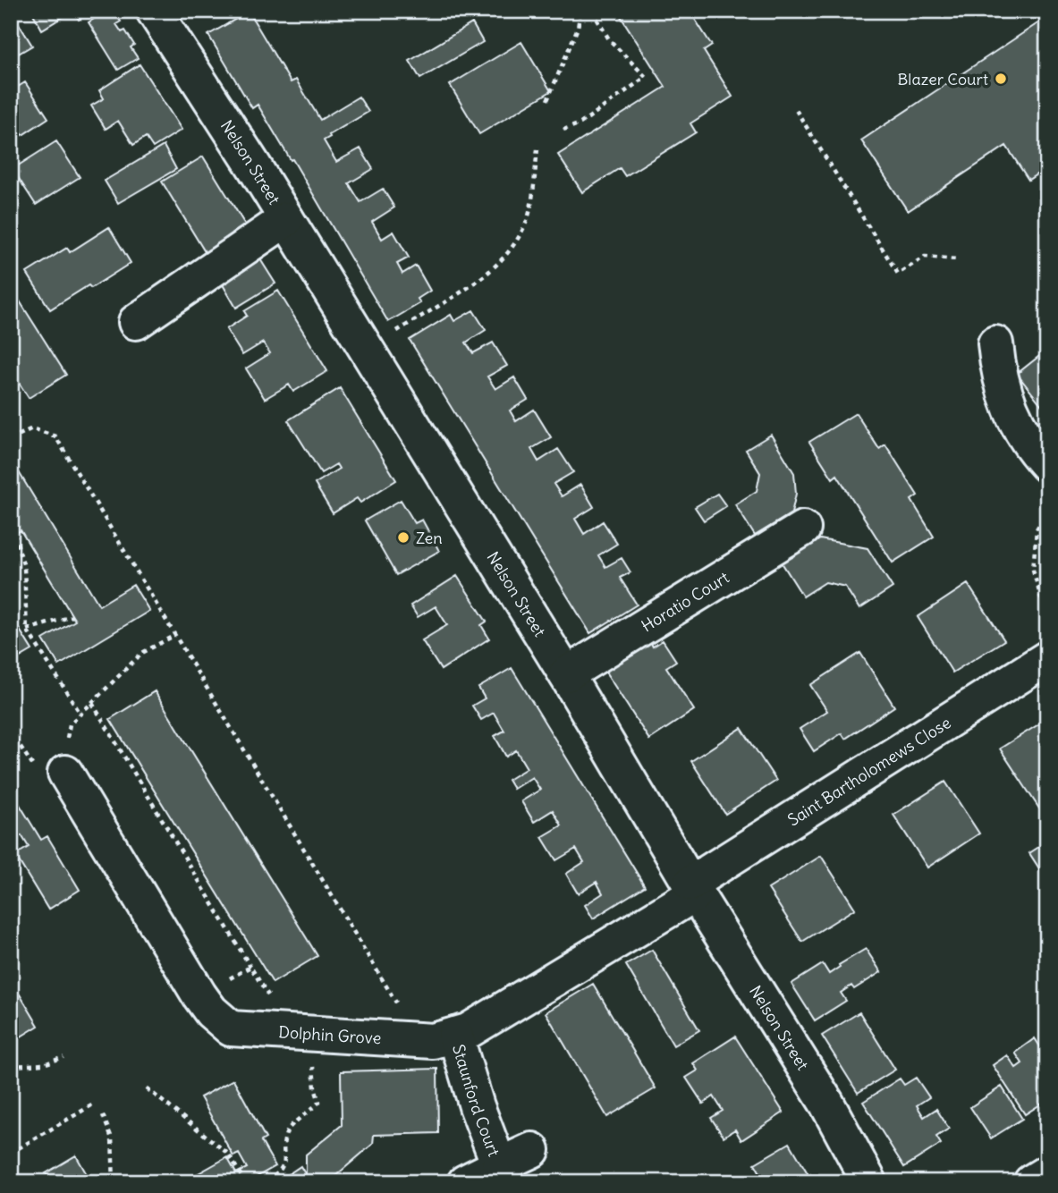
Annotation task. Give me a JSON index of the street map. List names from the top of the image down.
{
  "streets": {
    "street": [
      "Nelson Street",
      "Horatio Court",
      "Saint Bartholomews Close",
      "Dolphin Grove",
      "Staunford Court"
    ]
  },
  "crossings": [
    ["Nelson Street", "Horatio Court"],
    ["Nelson Street", "Saint Bartholomews Close"],
    ["Nelson Street", "Dolphin Grove"],
    ["Saint Bartholomews Close", "Dolphin Grove"],
    ["Dolphin Grove", "Staunford Court"]
  ],
  "places": ["Blazer Court", "Zen"]
}
